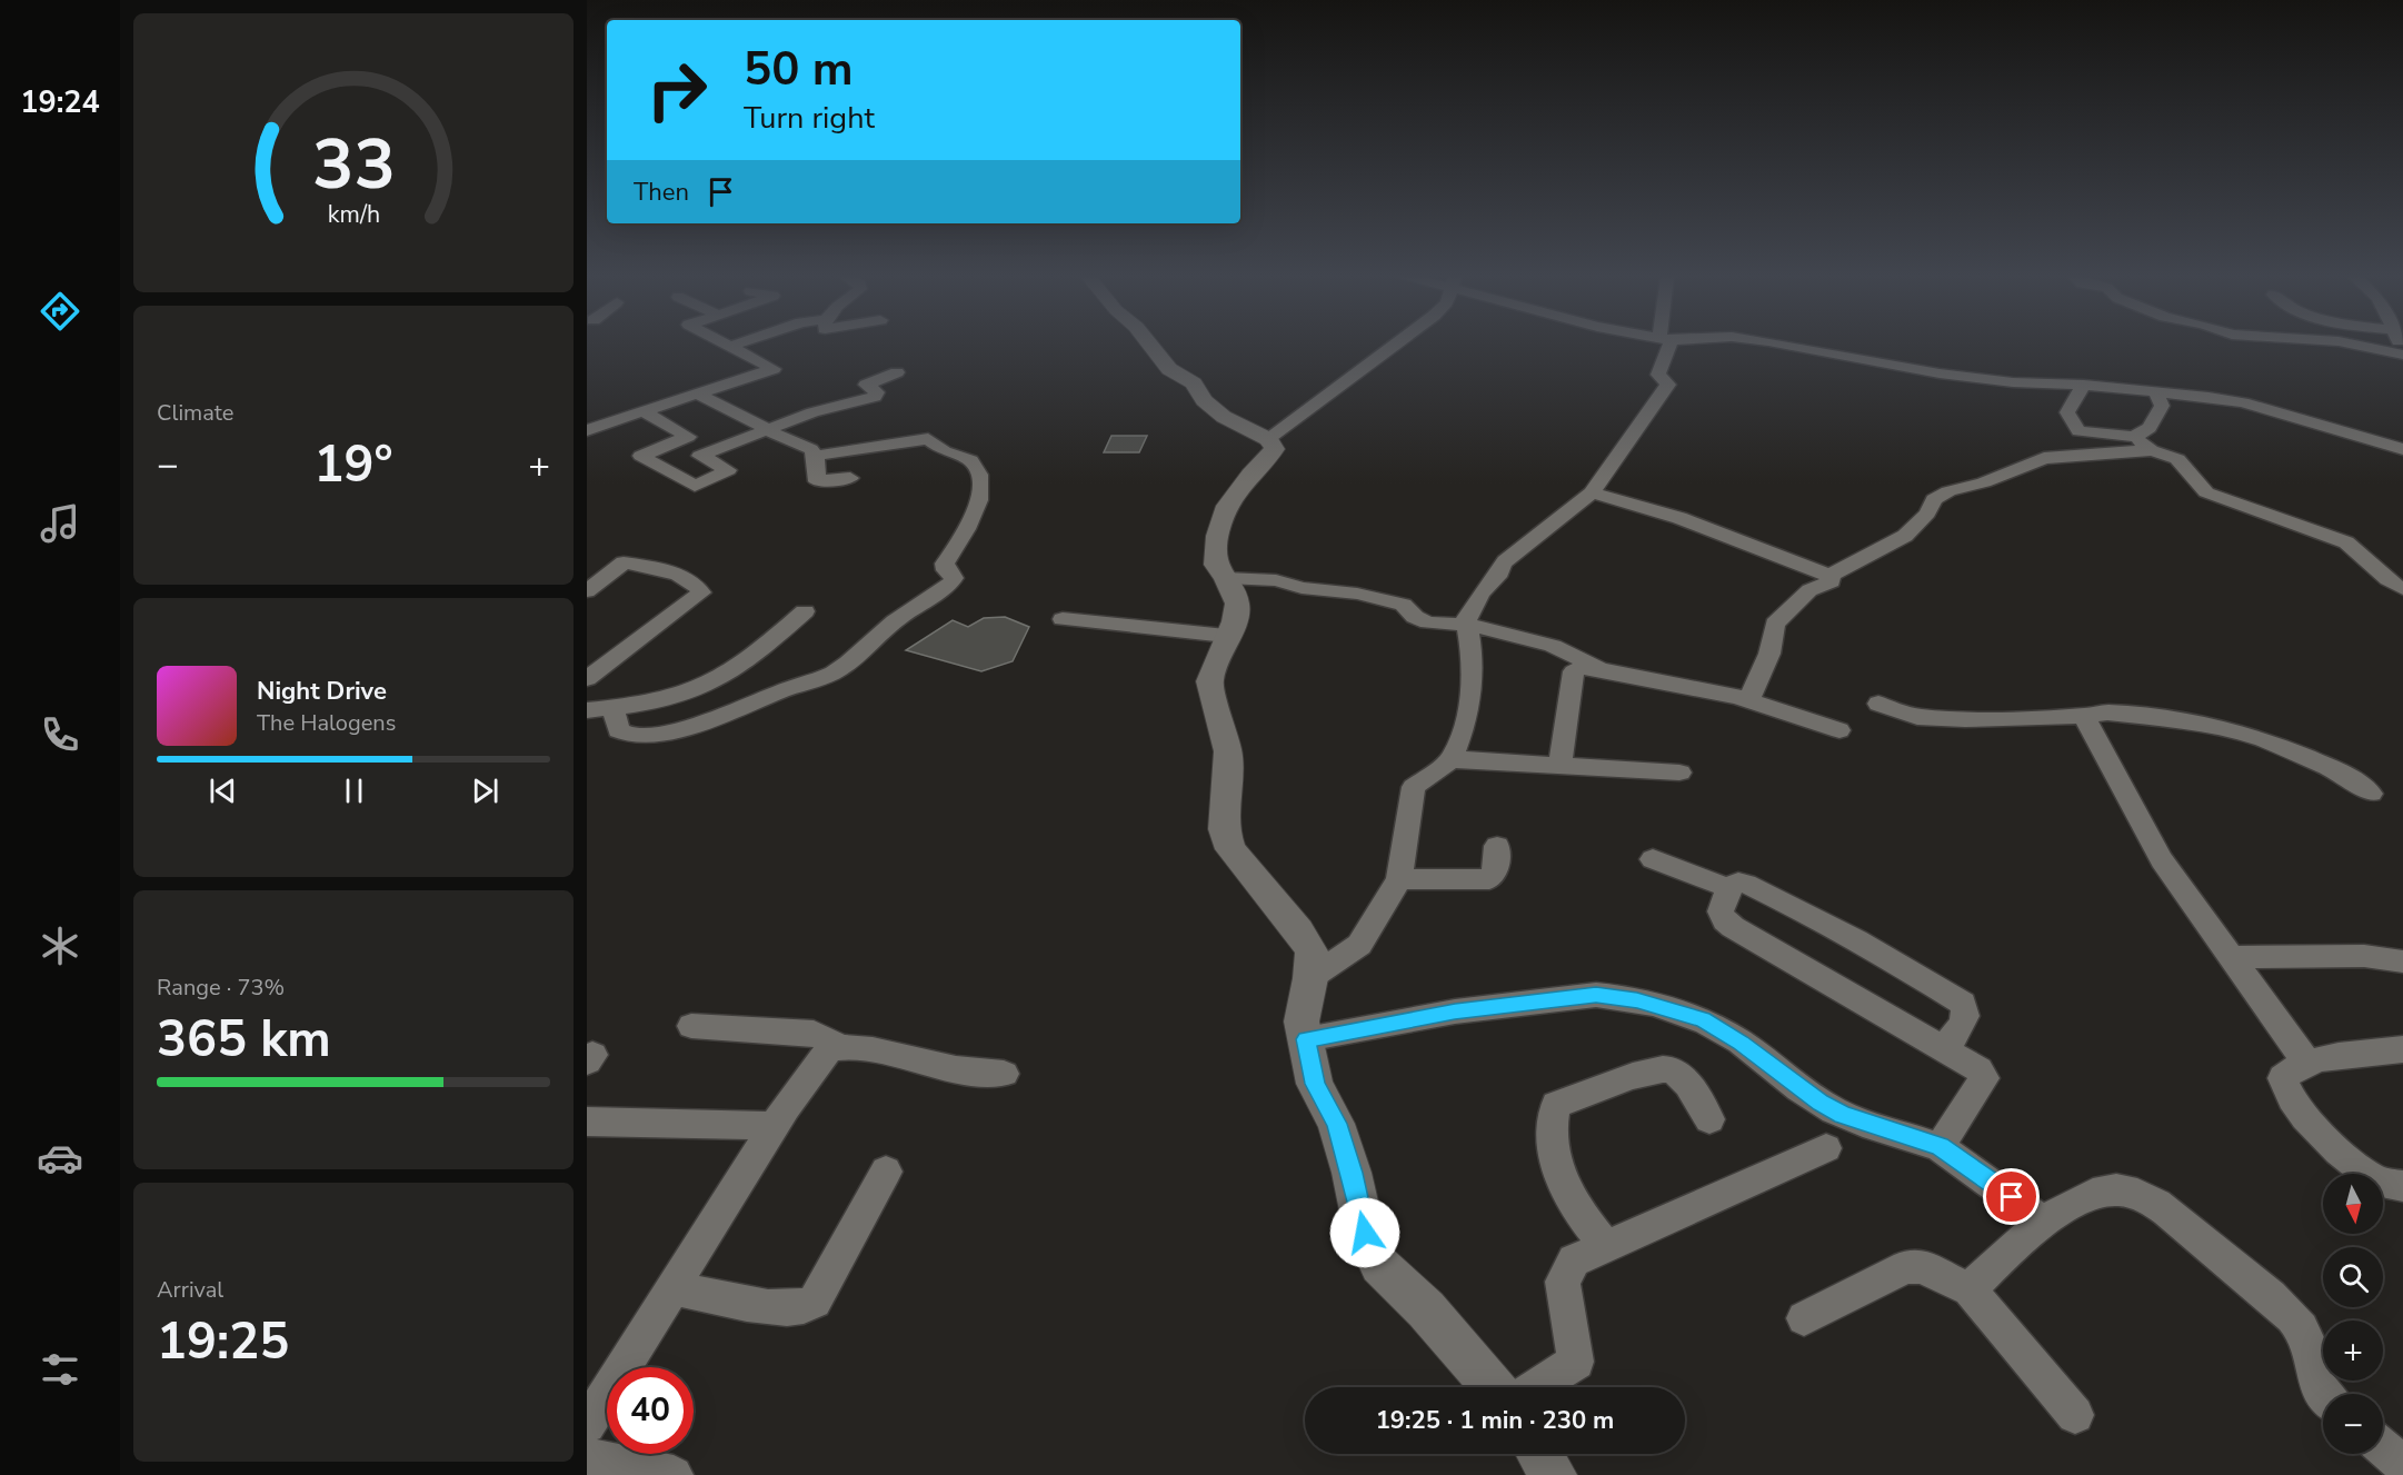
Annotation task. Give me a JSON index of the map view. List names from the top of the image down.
{
  "north": "bottom",
  "page": {
    "tabs": "19:24",
    "turn": ["50 m", "Turn right"],
    "then": "Then",
    "tile": [
      "Climate",
      ["Range · 73%", "365 km"],
      ["Arrival", "19:25"]
    ],
    "heat": ["−", "19°", "+"],
    "song": ["Night Drive", "The Halogens"],
    "map_buttons": ["+", "−"],
    "limit": "40",
    "trip": "19:25 · 1 min · 230 m",
    "gauge": ["33", "km/h"]
  }
}
